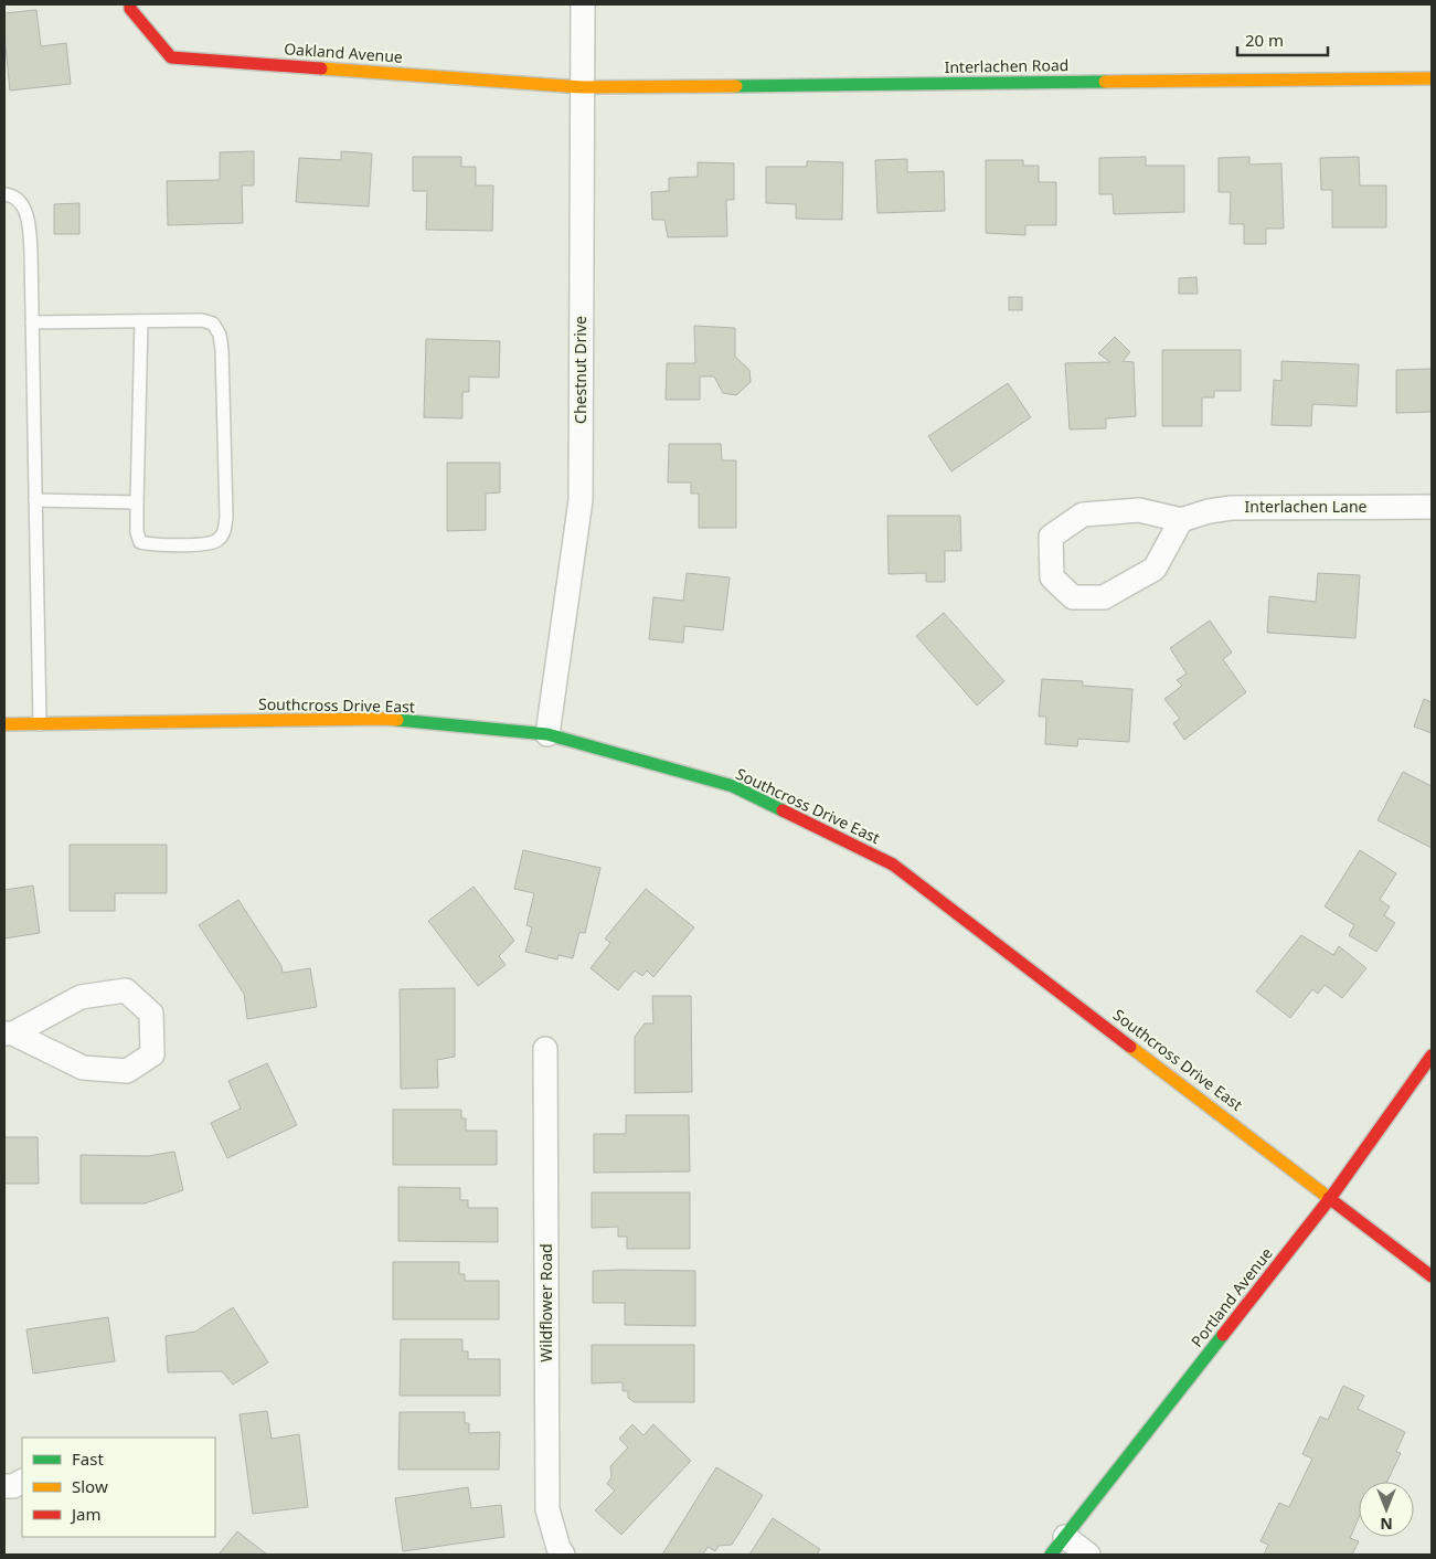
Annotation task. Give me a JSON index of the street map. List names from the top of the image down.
{
  "streets": {
    "street": [
      "Oakland Avenue",
      "Interlachen Road",
      "Chestnut Drive",
      "Interlachen Lane",
      "Southcross Drive East",
      "Portland Avenue",
      "Wildflower Road"
    ]
  },
  "crossings": [
    ["Oakland Avenue", "Interlachen Road"],
    ["Oakland Avenue", "Chestnut Drive"],
    ["Interlachen Road", "Chestnut Drive"],
    ["Chestnut Drive", "Southcross Drive East"],
    ["Southcross Drive East", "Portland Avenue"]
  ],
  "legend": ["Fast", "Slow", "Jam"],
  "scale_bar": "20 m",
  "north": "bottom"
}
